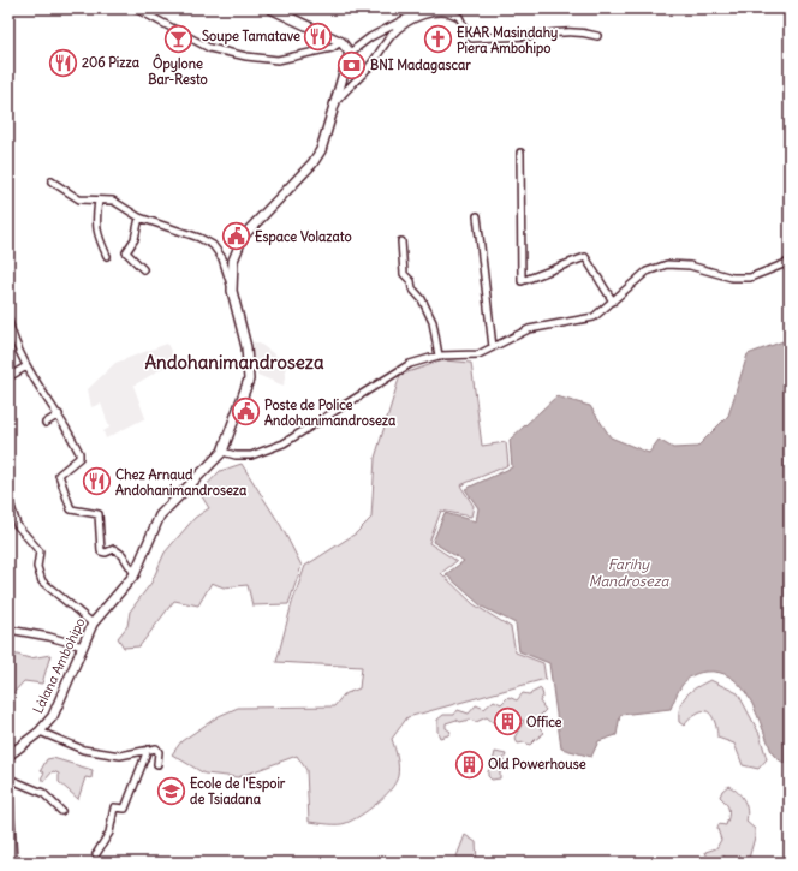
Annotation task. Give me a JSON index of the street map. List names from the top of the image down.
{
  "streets": {
    "street": ["Làlana Ambohipo"]
  },
  "districts": ["Andohanimandroseza"],
  "water": ["Farihy Mandroseza"],
  "places": {
    "restaurant": ["Soupe Tamatave", "206 Pizza", "Chez Arnaud Andohanimandroseza"],
    "bar": ["Ôpylone Bar-Resto"],
    "church": ["EKAR Masindahy Piera Ambohipo"],
    "bank": ["BNI Madagascar"],
    "public building": ["Espace Volazato", "Poste de Police Andohanimandroseza"],
    "building": ["Office", "Old Powerhouse"],
    "school or university": ["Ecole de l'Espoir de Tsiadana"]
  }
}
